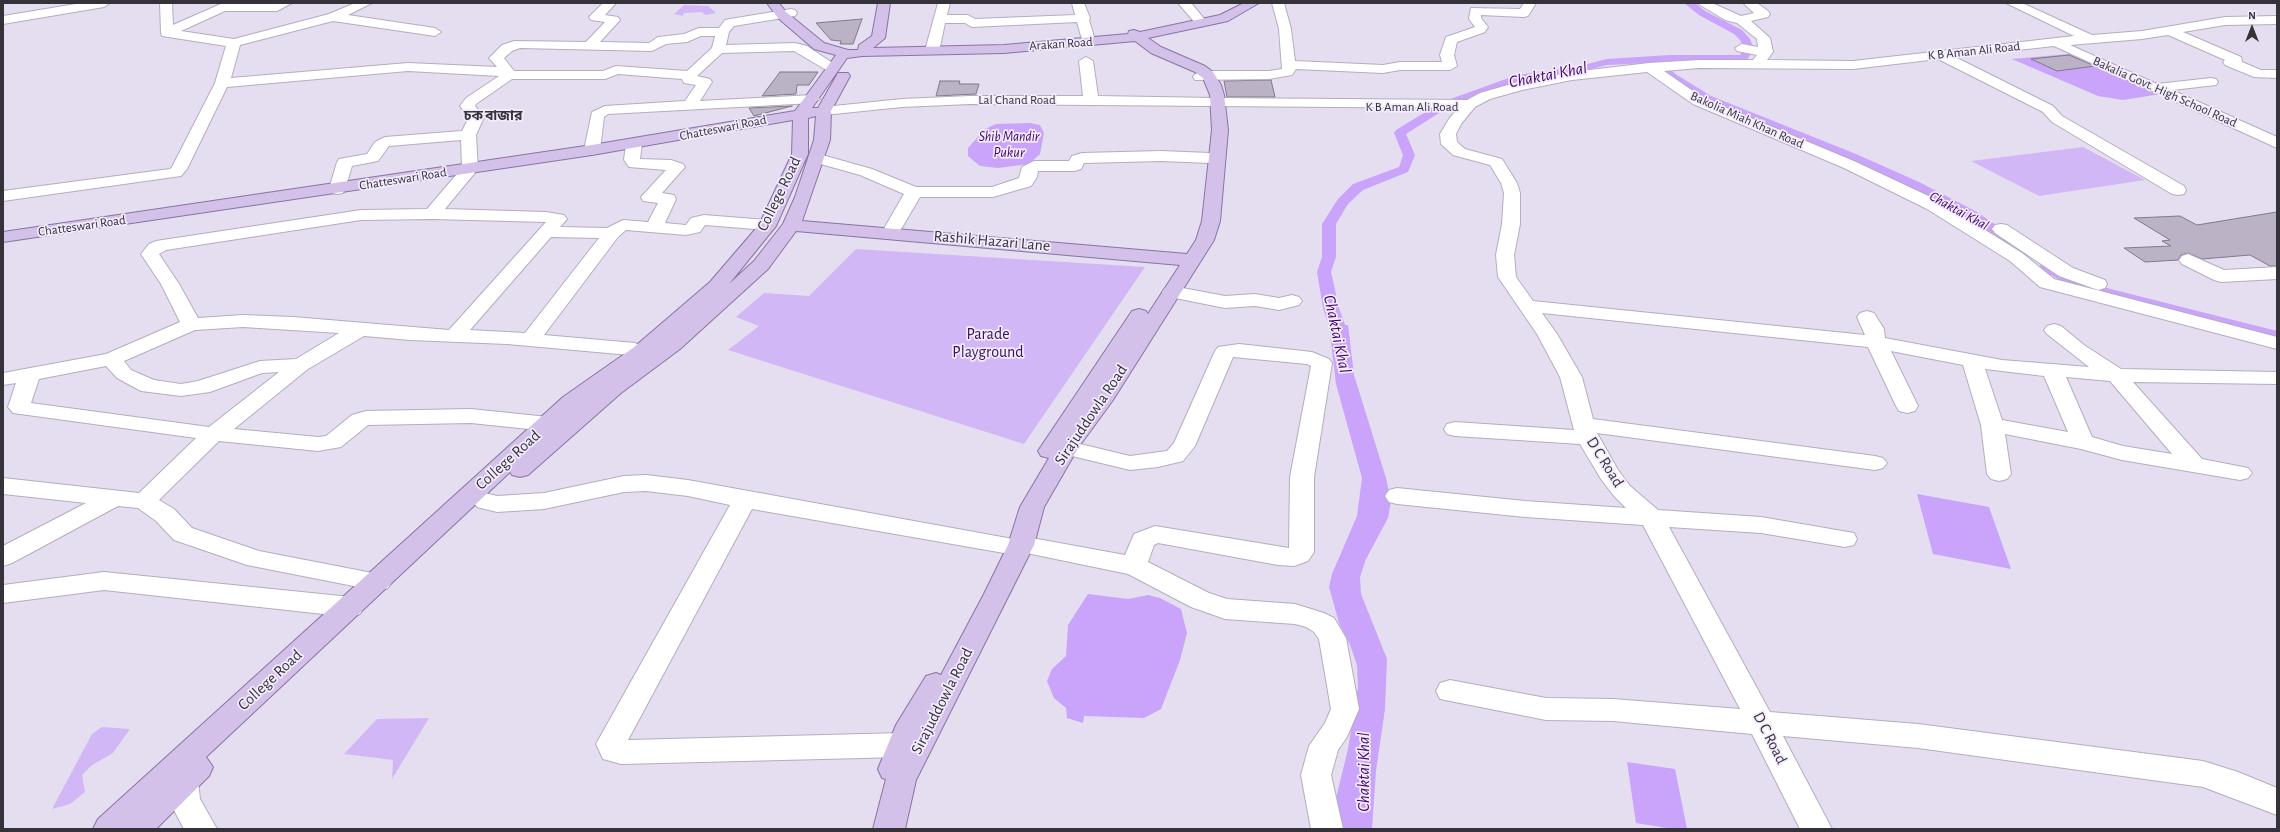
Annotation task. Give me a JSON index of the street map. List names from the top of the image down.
{
  "streets": {
    "main road": [
      "Arakan Road",
      "Chatteswari Road",
      "College Road",
      "Rashik Hazari Lane",
      "Sirajuddowla Road"
    ],
    "street": [
      "K B Aman Ali Road",
      "Bakalia Govt. High School Road",
      "Lal Chand Road",
      "Bakolia Miah Khan Road",
      "D C Road"
    ]
  },
  "crossings": [
    ["Arakan Road", "College Road"],
    ["K B Aman Ali Road", "Bakalia Govt. High School Road"],
    ["K B Aman Ali Road", "Lal Chand Road"],
    ["K B Aman Ali Road", "Bakolia Miah Khan Road"],
    ["K B Aman Ali Road", "Sirajuddowla Road"],
    ["K B Aman Ali Road", "D C Road"],
    ["Lal Chand Road", "Chatteswari Road"],
    ["Lal Chand Road", "College Road"],
    ["Lal Chand Road", "Sirajuddowla Road"],
    ["Chatteswari Road", "College Road"],
    ["College Road", "Rashik Hazari Lane"],
    ["Rashik Hazari Lane", "Sirajuddowla Road"]
  ],
  "districts": ["চক বাজার"],
  "water": ["Chaktai Khal", "Shib Mandir Pukur"],
  "parks": ["Parade Playground"],
  "north": "top"
}
